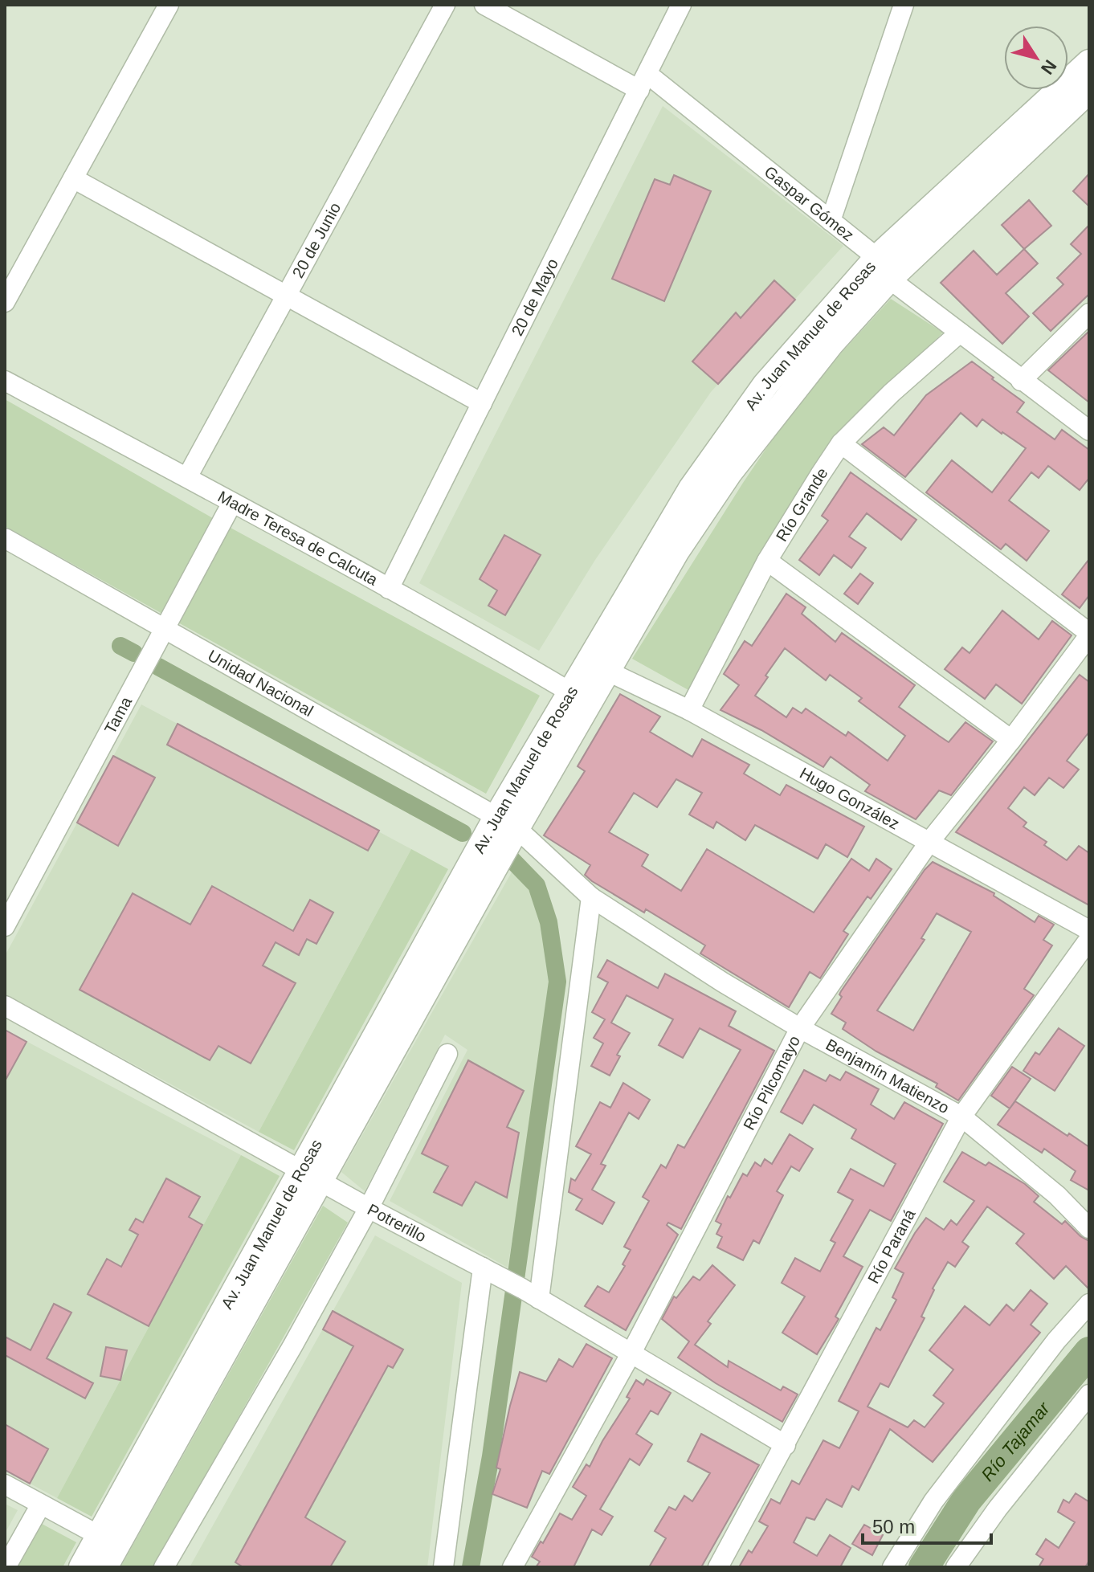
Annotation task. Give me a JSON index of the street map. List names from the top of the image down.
{
  "streets": {
    "main road": ["Av. Juan Manuel de Rosas"],
    "street": [
      "Gaspar Gómez",
      "20 de Junio",
      "20 de Mayo",
      "Río Grande",
      "Madre Teresa de Calcuta",
      "Unidad Nacional",
      "Tama",
      "Hugo González",
      "Benjamín Matienzo",
      "Río Pilcomayo",
      "Potrerillo",
      "Río Paraná"
    ]
  },
  "crossings": [
    ["Gaspar Gómez", "20 de Mayo"],
    ["Gaspar Gómez", "Av. Juan Manuel de Rosas"],
    ["Gaspar Gómez", "Río Grande"],
    ["20 de Junio", "Madre Teresa de Calcuta"],
    ["20 de Mayo", "Madre Teresa de Calcuta"],
    ["Av. Juan Manuel de Rosas", "Madre Teresa de Calcuta"],
    ["Av. Juan Manuel de Rosas", "Unidad Nacional"],
    ["Av. Juan Manuel de Rosas", "Hugo González"],
    ["Av. Juan Manuel de Rosas", "Benjamín Matienzo"],
    ["Av. Juan Manuel de Rosas", "Potrerillo"],
    ["Río Grande", "Hugo González"],
    ["Madre Teresa de Calcuta", "Tama"],
    ["Unidad Nacional", "Tama"],
    ["Unidad Nacional", "Benjamín Matienzo"],
    ["Hugo González", "Río Pilcomayo"],
    ["Benjamín Matienzo", "Río Pilcomayo"],
    ["Benjamín Matienzo", "Río Paraná"],
    ["Río Pilcomayo", "Potrerillo"],
    ["Potrerillo", "Río Paraná"]
  ],
  "water": ["Río Tajamar"],
  "scale_bar": "50 m",
  "north": "bottom right"
}
